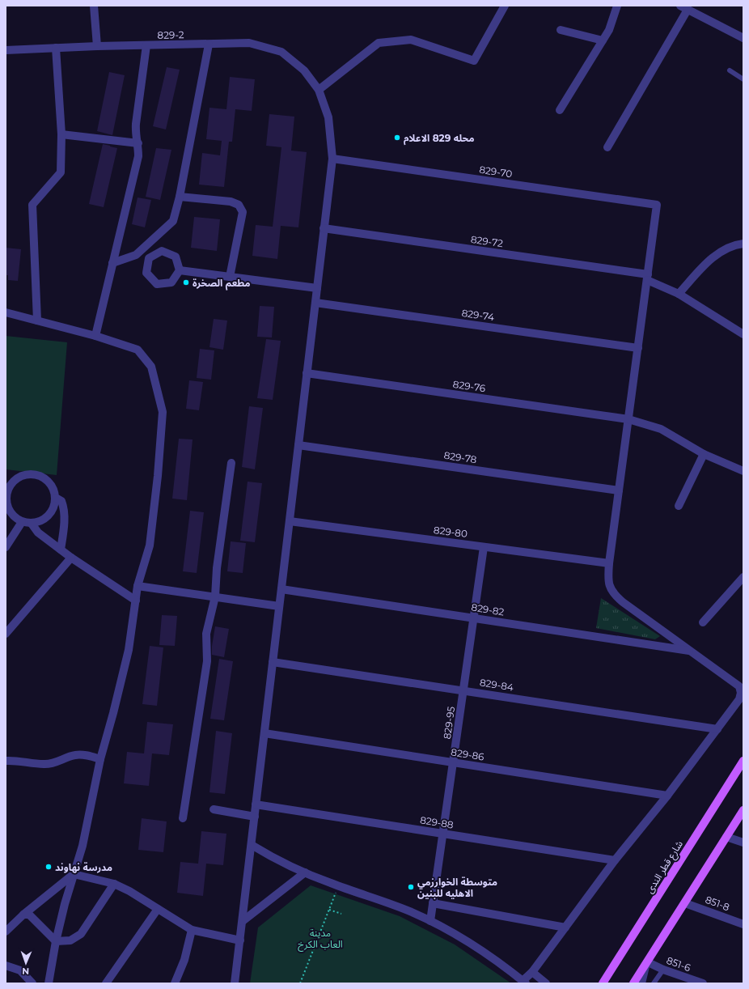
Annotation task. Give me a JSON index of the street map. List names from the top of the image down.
{
  "streets": {
    "main road": ["شارع قطر الندى"],
    "street": [
      "829-2",
      "829-70",
      "829-72",
      "829-74",
      "829-76",
      "829-78",
      "829-80",
      "829-82",
      "829-84",
      "829-95",
      "829-86",
      "829-88",
      "851-8",
      "851-6"
    ]
  },
  "crossings": [
    ["829-2", "829-70"],
    ["829-2", "829-72"],
    ["829-2", "829-74"],
    ["829-2", "829-76"],
    ["829-2", "829-78"],
    ["829-2", "829-80"],
    ["829-2", "829-82"],
    ["829-2", "829-84"],
    ["829-2", "829-86"],
    ["829-2", "829-88"],
    ["829-70", "829-72"],
    ["829-80", "829-95"],
    ["829-82", "829-95"],
    ["829-84", "829-95"],
    ["829-95", "829-86"],
    ["829-95", "829-88"]
  ],
  "parks": ["مدينة العاب الكرخ"],
  "places": [
    "محله 829 الاعلام",
    "مطعم الصخرة",
    "مدرسة نهاوند",
    "متوسطة الخوارزمي الاهليه للبنين"
  ],
  "north": "bottom"
}
